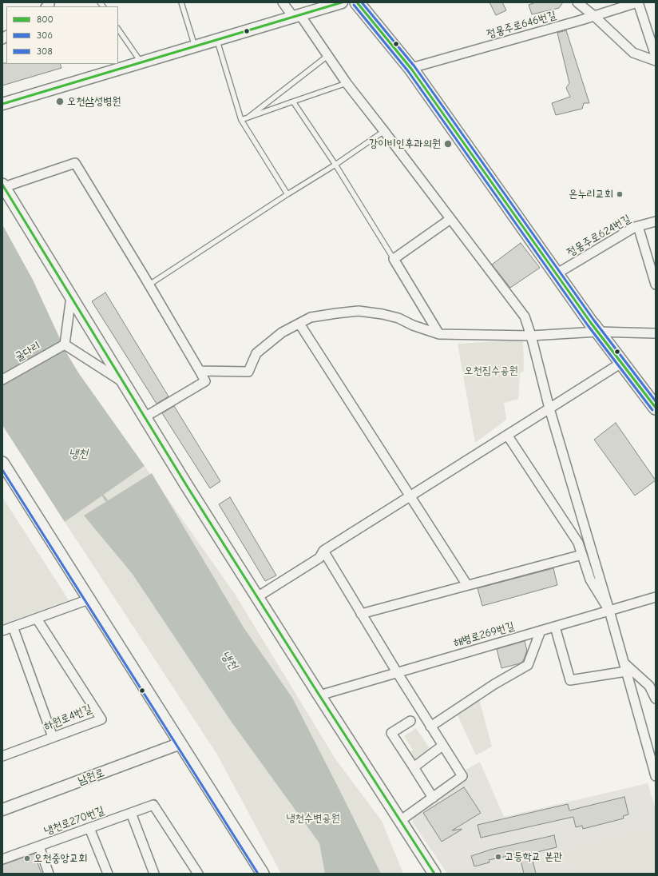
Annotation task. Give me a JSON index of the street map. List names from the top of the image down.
{
  "streets": {
    "street": [
      "정몽주로646번길",
      "정몽주로624번길",
      "굴다리",
      "해병로269번길",
      "하원로4번길",
      "남원로",
      "냉천로270번길"
    ]
  },
  "water": ["냉천"],
  "parks": ["오천집수공원", "냉천수변공원"],
  "places": [
    "오천삼성병원",
    "강이비인후과의원",
    "온누리교회",
    "고등학교 본관",
    "오천중앙교회"
  ],
  "lines": ["transit line 800", "transit line 308", "transit line 306"],
  "legend": ["800", "306", "308"]
}
